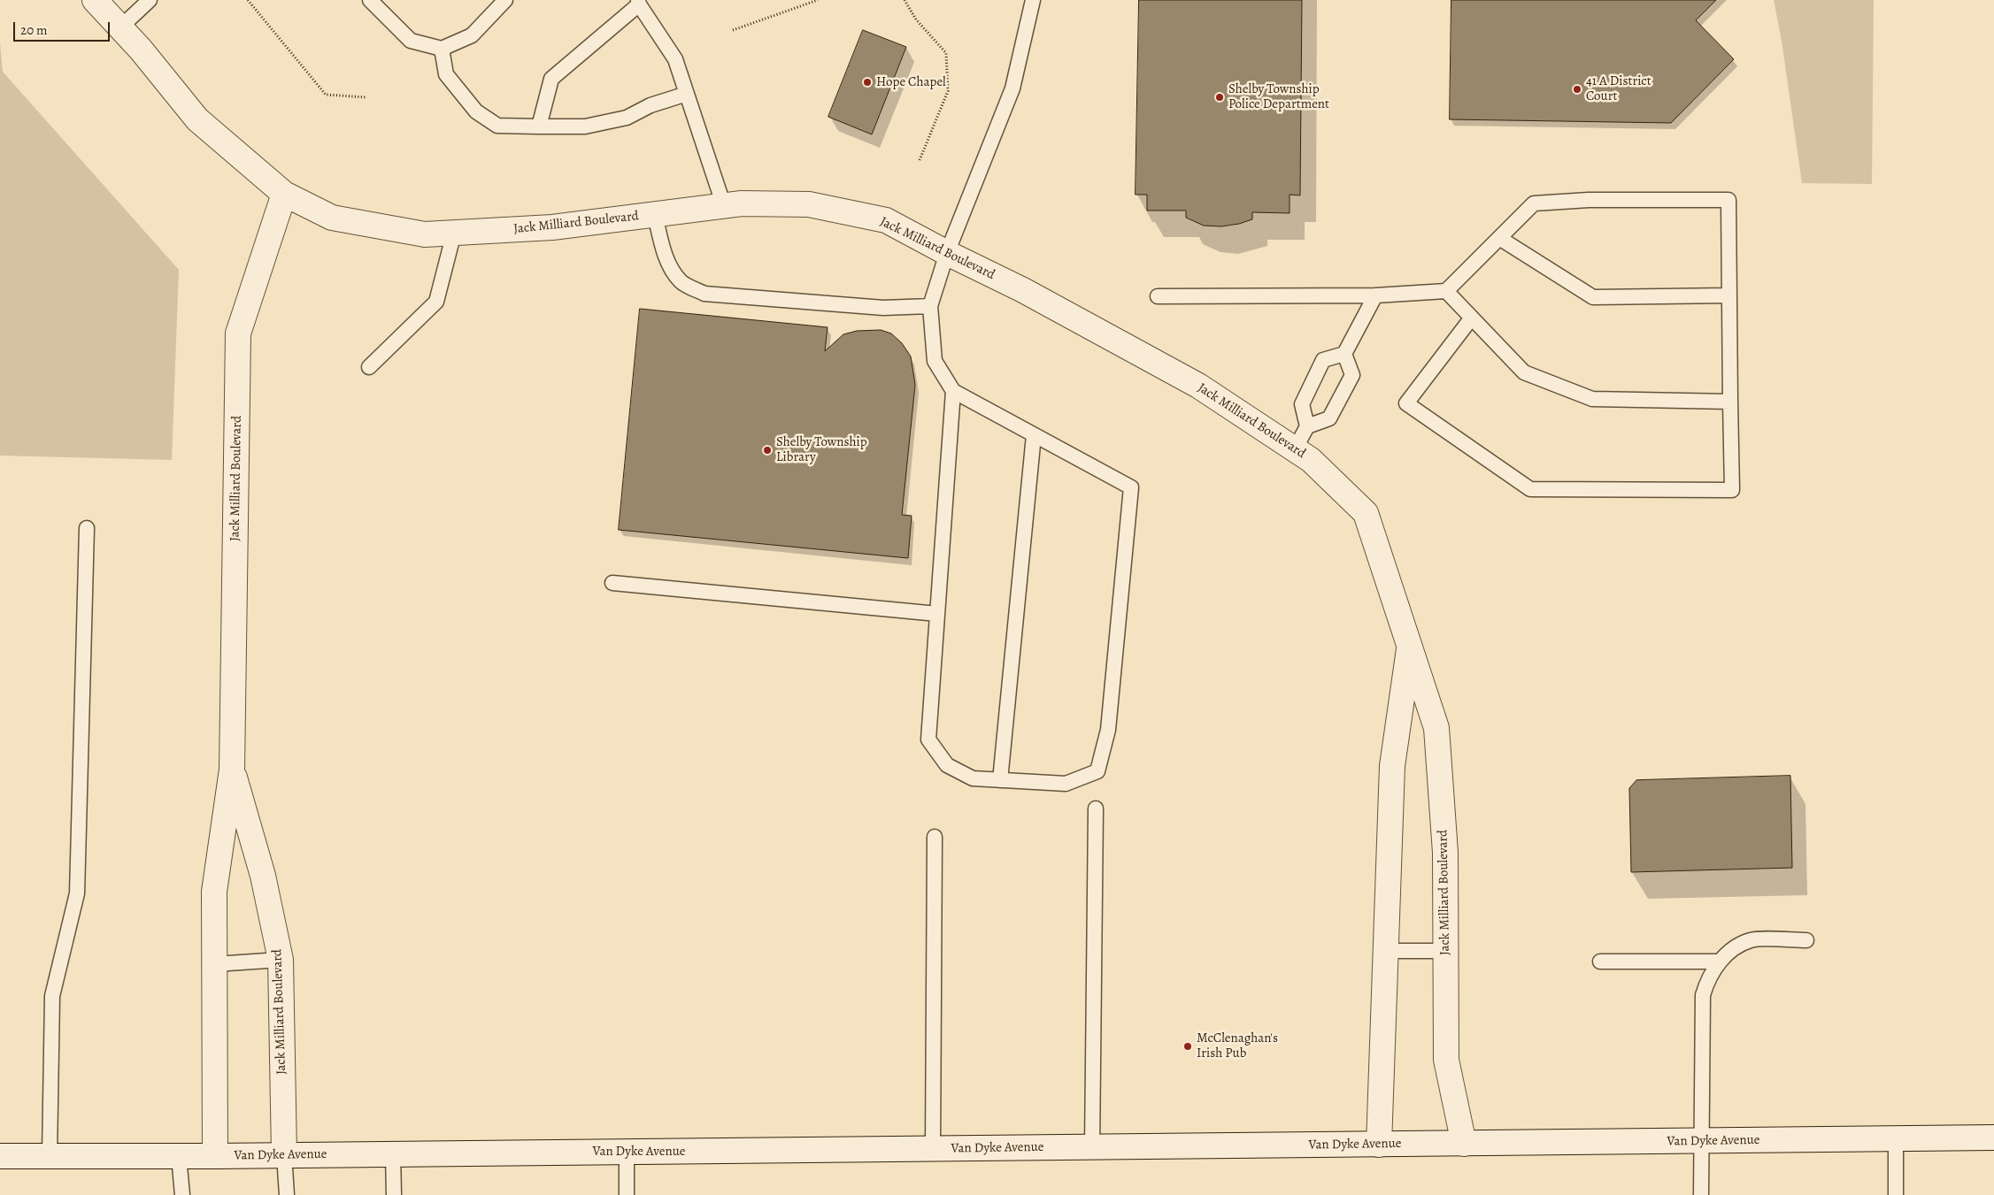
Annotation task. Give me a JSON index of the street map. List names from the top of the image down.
{
  "streets": {
    "street": ["Jack Milliard Boulevard", "Van Dyke Avenue"]
  },
  "crossings": [
    ["Jack Milliard Boulevard", "Van Dyke Avenue"]
  ],
  "places": [
    "Hope Chapel",
    "41 A District Court",
    "Shelby Township Police Department",
    "Shelby Township Library",
    "McClenaghan's Irish Pub"
  ],
  "scale_bar": "20 m"
}
